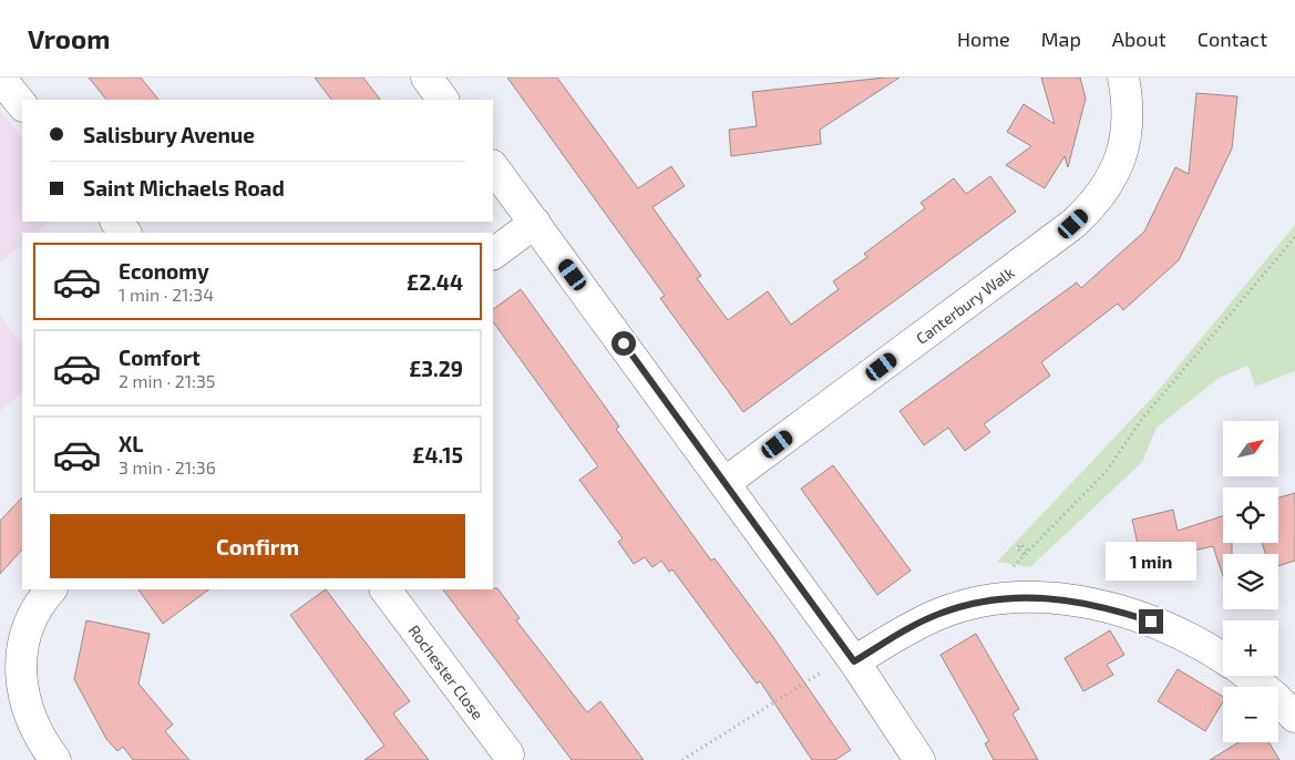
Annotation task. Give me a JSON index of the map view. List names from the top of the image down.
{
  "streets": {
    "street": ["Canterbury Walk", "Rochester Close"]
  },
  "north": "top right",
  "page": {
    "header": "Vroom",
    "nav": [
      "Home",
      "Map",
      "About",
      "Contact"
    ],
    "banner": ["Salisbury Avenue", "Saint Michaels Road"],
    "list": [
      {
        "name": "Economy",
        "note": "1 min · 21:34",
        "value": "£2.44"
      },
      {
        "name": "Comfort",
        "note": "2 min · 21:35",
        "value": "£3.29"
      },
      {
        "name": "XL",
        "note": "3 min · 21:36",
        "value": "£4.15"
      }
    ],
    "map_buttons": ["+", "−"],
    "buttons": "Confirm",
    "bubble": "1 min"
  }
}
